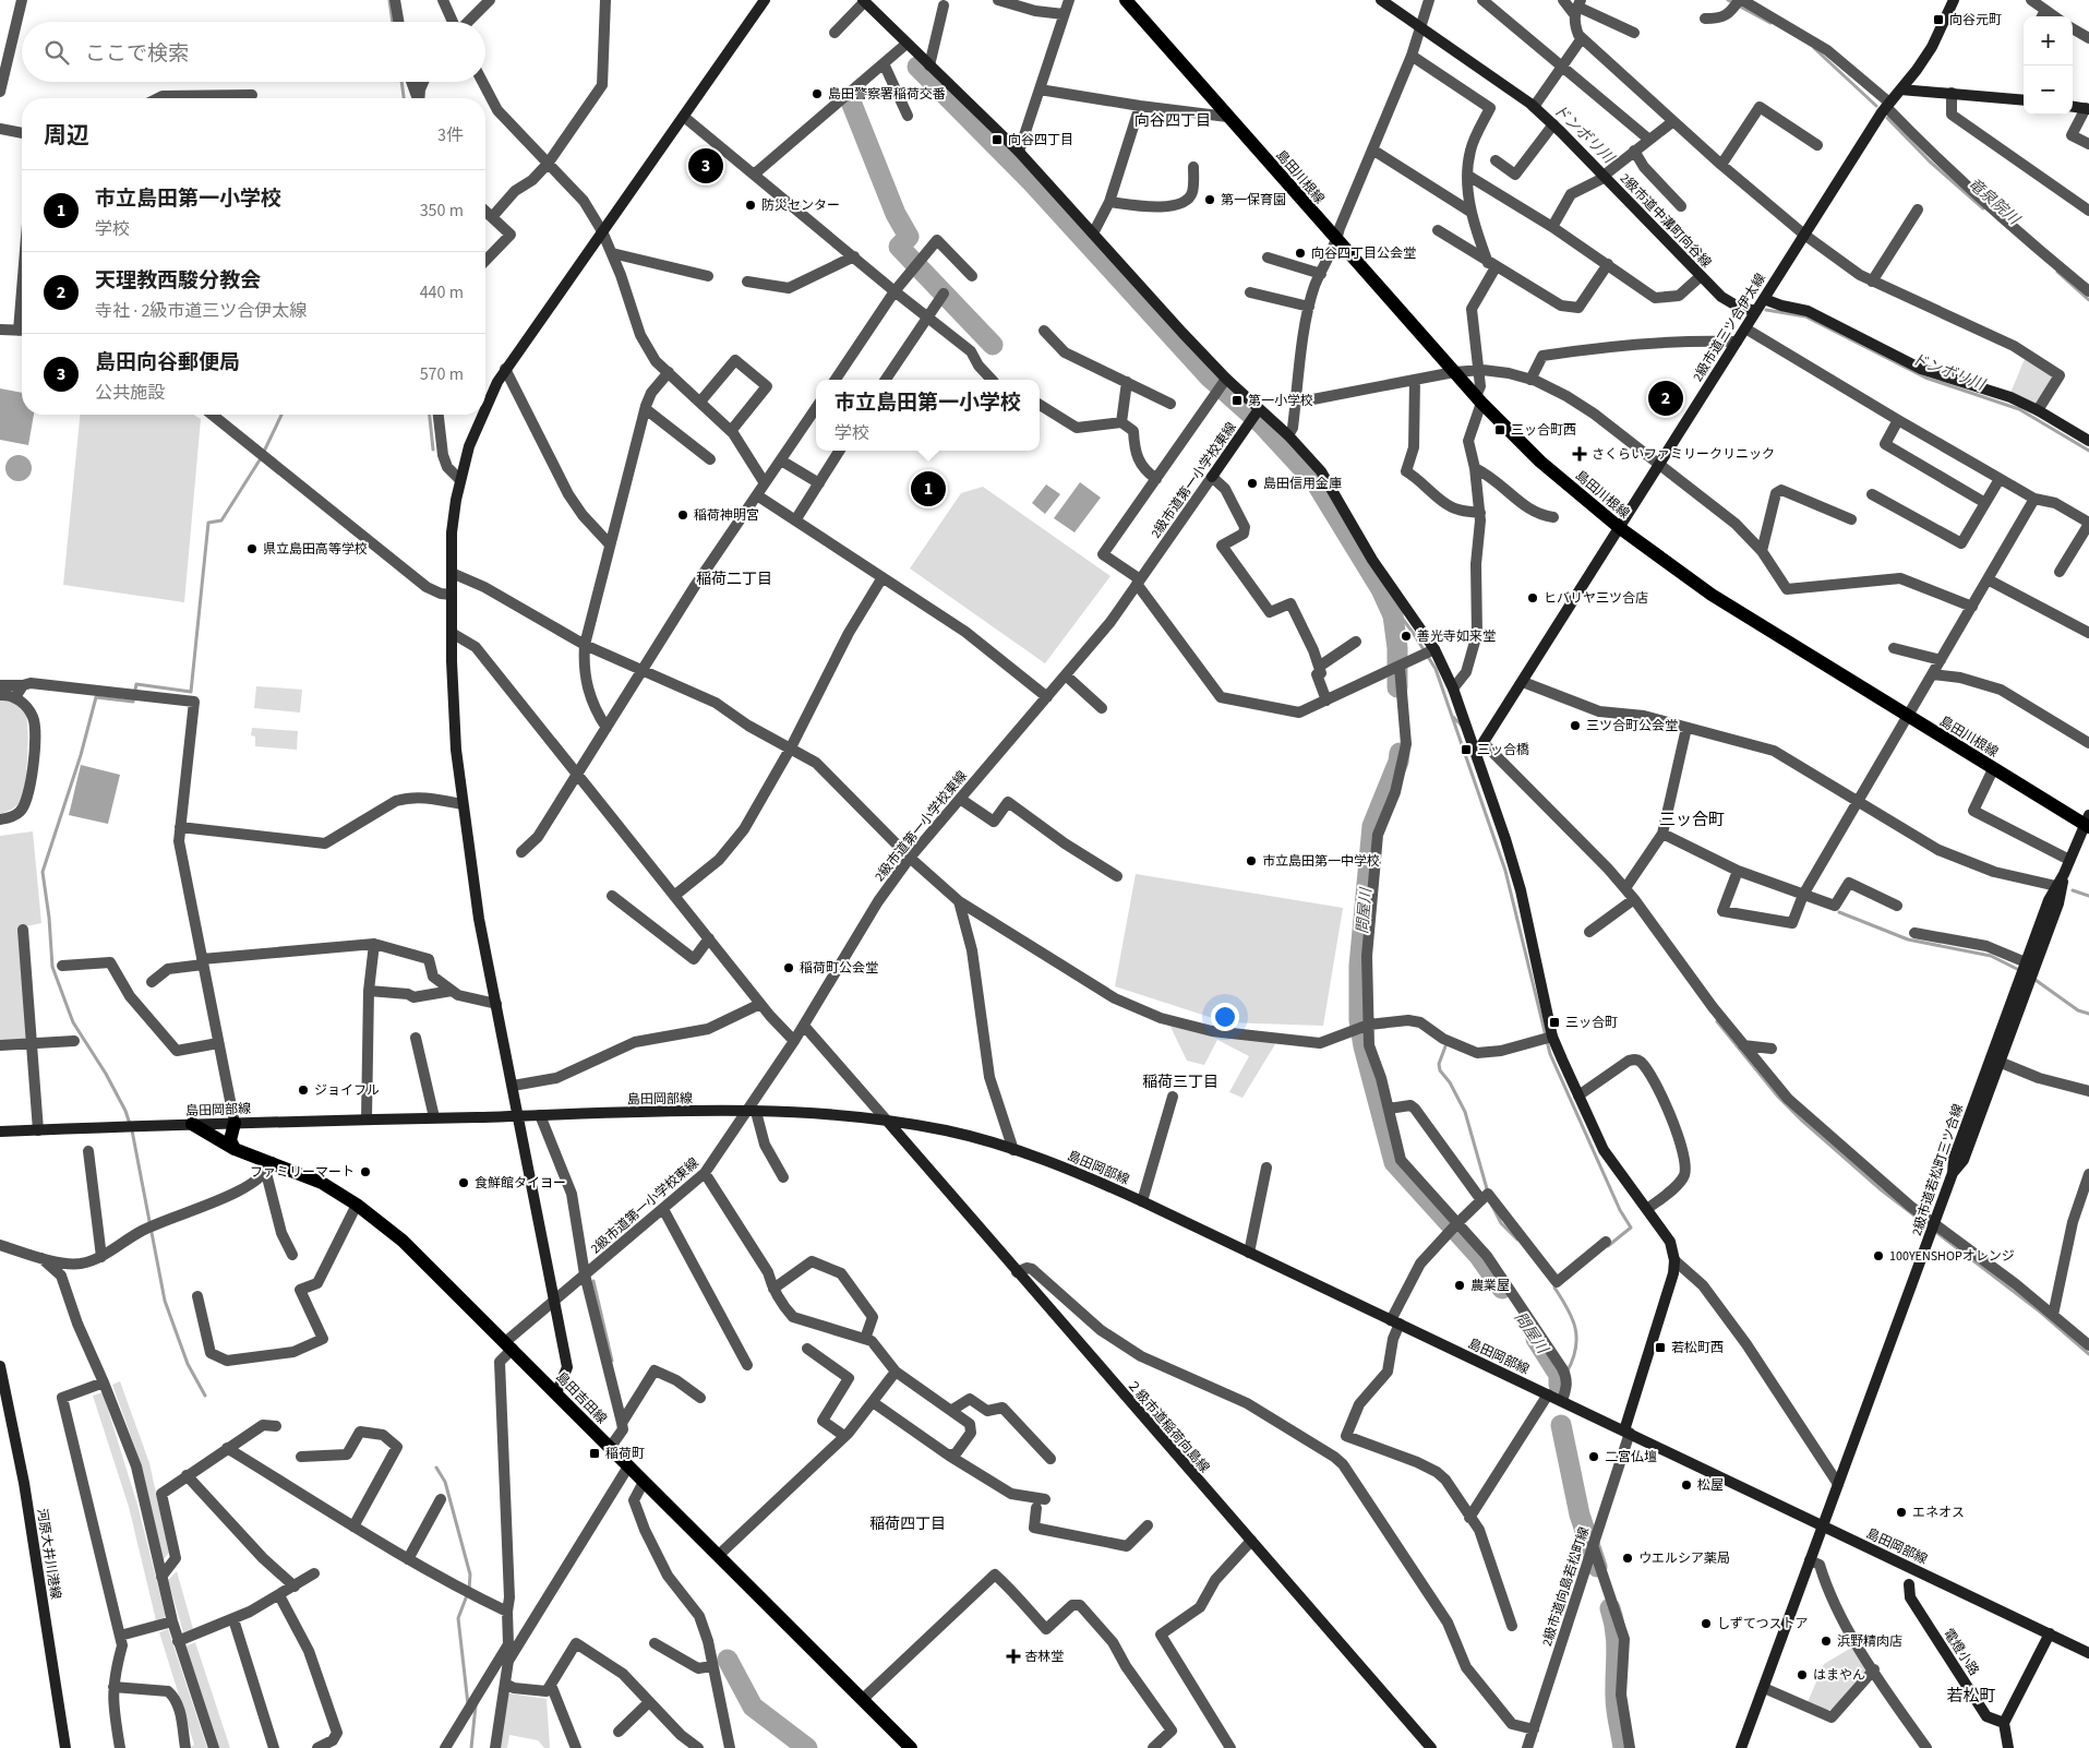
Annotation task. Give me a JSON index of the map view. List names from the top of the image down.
{
  "streets": {
    "main road": ["島田川根線", "島田吉田線"],
    "street": [
      "2級市道中溝町向谷線",
      "2級市道三ツ合伊太線",
      "2級市道第一小学校東線",
      "島田岡部線",
      "2級市道若松町三ツ合線",
      "２級市道稲荷向島線",
      "河原大井川港線",
      "2級市道向島若松町線",
      "電燈小路"
    ]
  },
  "crossings": [
    ["島田川根線", "2級市道三ツ合伊太線"],
    ["島田川根線", "2級市道若松町三ツ合線"],
    ["2級市道中溝町向谷線", "2級市道三ツ合伊太線"],
    ["2級市道第一小学校東線", "島田岡部線"],
    ["2級市道第一小学校東線", "島田吉田線"],
    ["島田岡部線", "2級市道若松町三ツ合線"],
    ["島田岡部線", "島田吉田線"],
    ["島田岡部線", "２級市道稲荷向島線"],
    ["島田岡部線", "2級市道向島若松町線"]
  ],
  "districts": [
    "向谷四丁目",
    "稲荷二丁目",
    "三ッ合町",
    "稲荷三丁目",
    "稲荷四丁目",
    "若松町"
  ],
  "water": ["ドンボリ川", "竜泉院川", "問屋川"],
  "places": {
    "transit": [
      "向谷元町",
      "向谷四丁目",
      "第一小学校",
      "三ッ合町西",
      "三ッ合橋",
      "三ッ合町",
      "若松町西",
      "稲荷町"
    ],
    "other": [
      "島田警察署稲荷交番",
      "第一保育園",
      "防災センター",
      "向谷四丁目公会堂",
      "島田信用金庫",
      "稲荷神明宮",
      "県立島田高等学校",
      "ヒバリヤ三ツ合店",
      "善光寺如来堂",
      "三ツ合町公会堂",
      "市立島田第一中学校",
      "稲荷町公会堂",
      "ジョイフル",
      "ファミリーマート",
      "食鮮館タイヨー",
      "100YENSHOPオレンジ",
      "農業屋",
      "二宮仏壇",
      "松屋",
      "エネオス",
      "ウエルシア薬局",
      "しずてつストア",
      "浜野精肉店",
      "はまやん"
    ],
    "health": ["さくらいファミリークリニック", "杏林堂"]
  },
  "page": {
    "map_buttons": ["+", "−"],
    "search": "ここで検索",
    "heading": ["周辺", "3件"],
    "pins": ["3", "2", "1"],
    "list": [
      {
        "mark": "1",
        "name": "市立島田第一小学校",
        "note": "学校",
        "value": "350 m"
      },
      {
        "mark": "2",
        "name": "天理教西駿分教会",
        "note": "寺社 · 2級市道三ツ合伊太線",
        "value": "440 m"
      },
      {
        "mark": "3",
        "name": "島田向谷郵便局",
        "note": "公共施設",
        "value": "570 m"
      }
    ],
    "popup": ["市立島田第一小学校", "学校"]
  }
}
